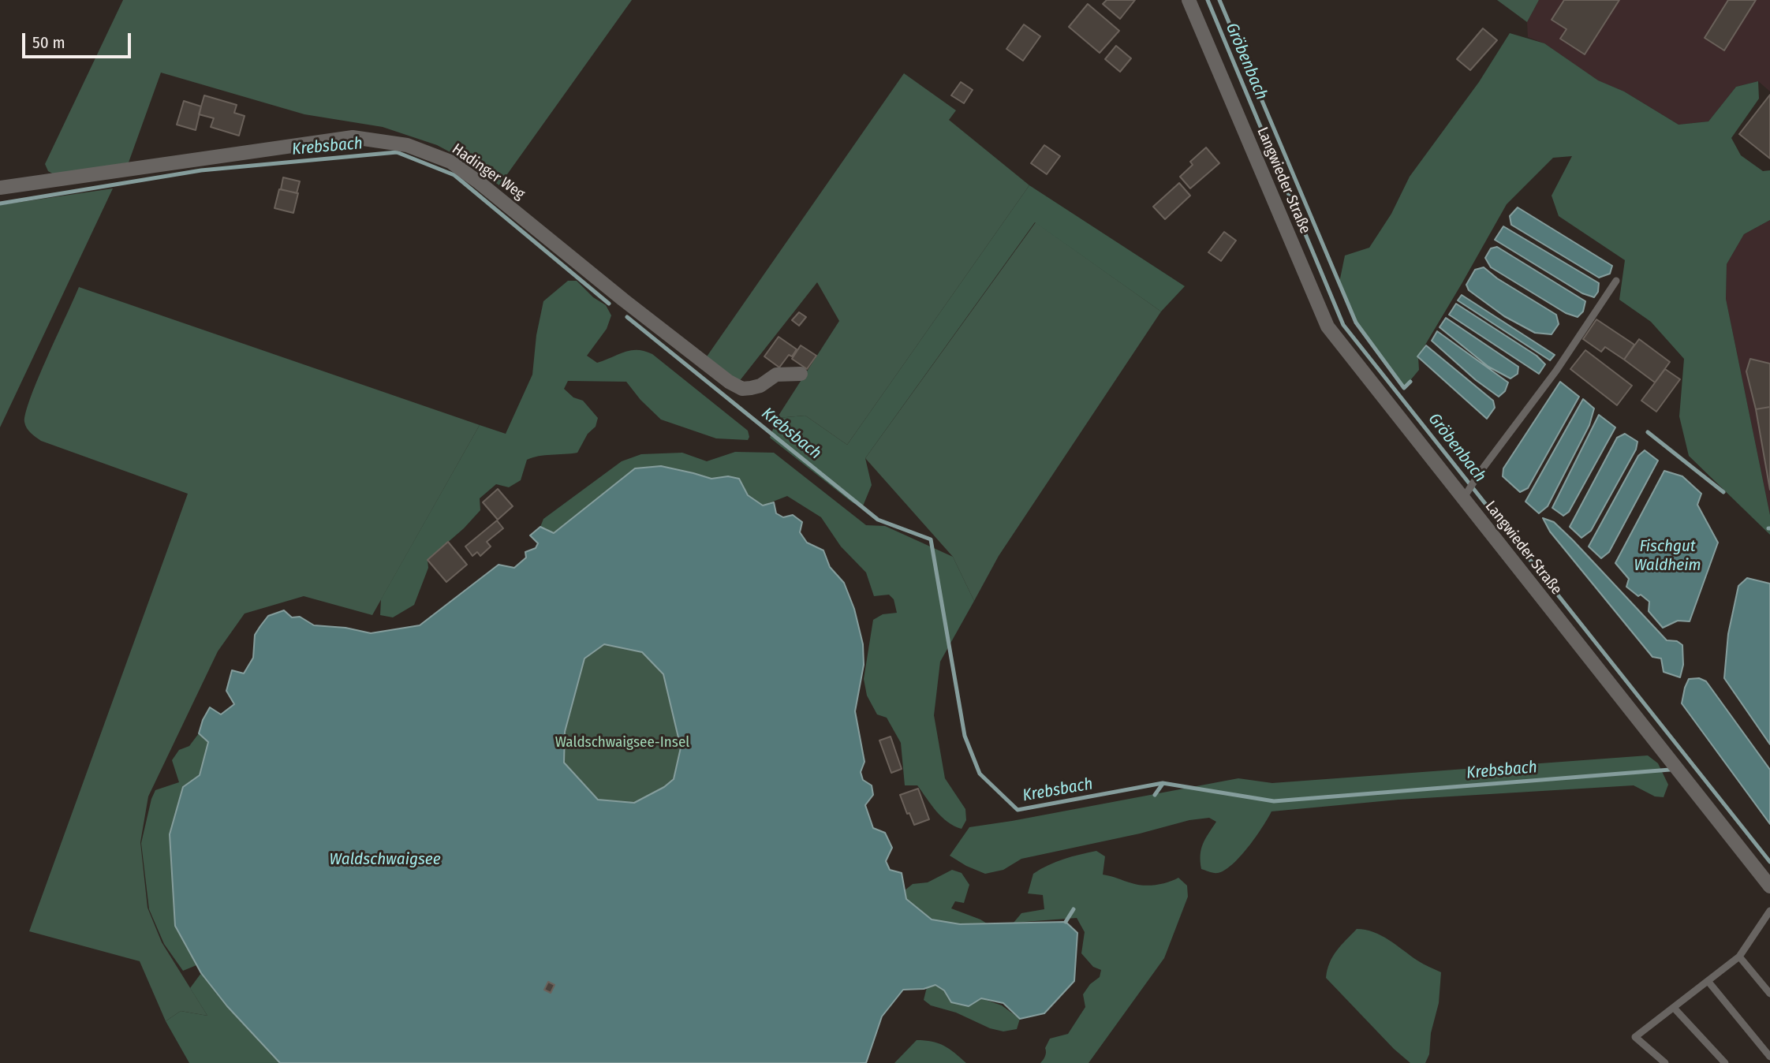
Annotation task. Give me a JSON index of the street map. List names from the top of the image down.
{
  "streets": {
    "street": ["Hadinger Weg", "Langwieder Straße"]
  },
  "water": [
    "Gröbenbach",
    "Krebsbach",
    "Fischgut Waldheim",
    "Waldschwaigsee"
  ],
  "parks": ["Waldschwaigsee-Insel"],
  "scale_bar": "50 m"
}
